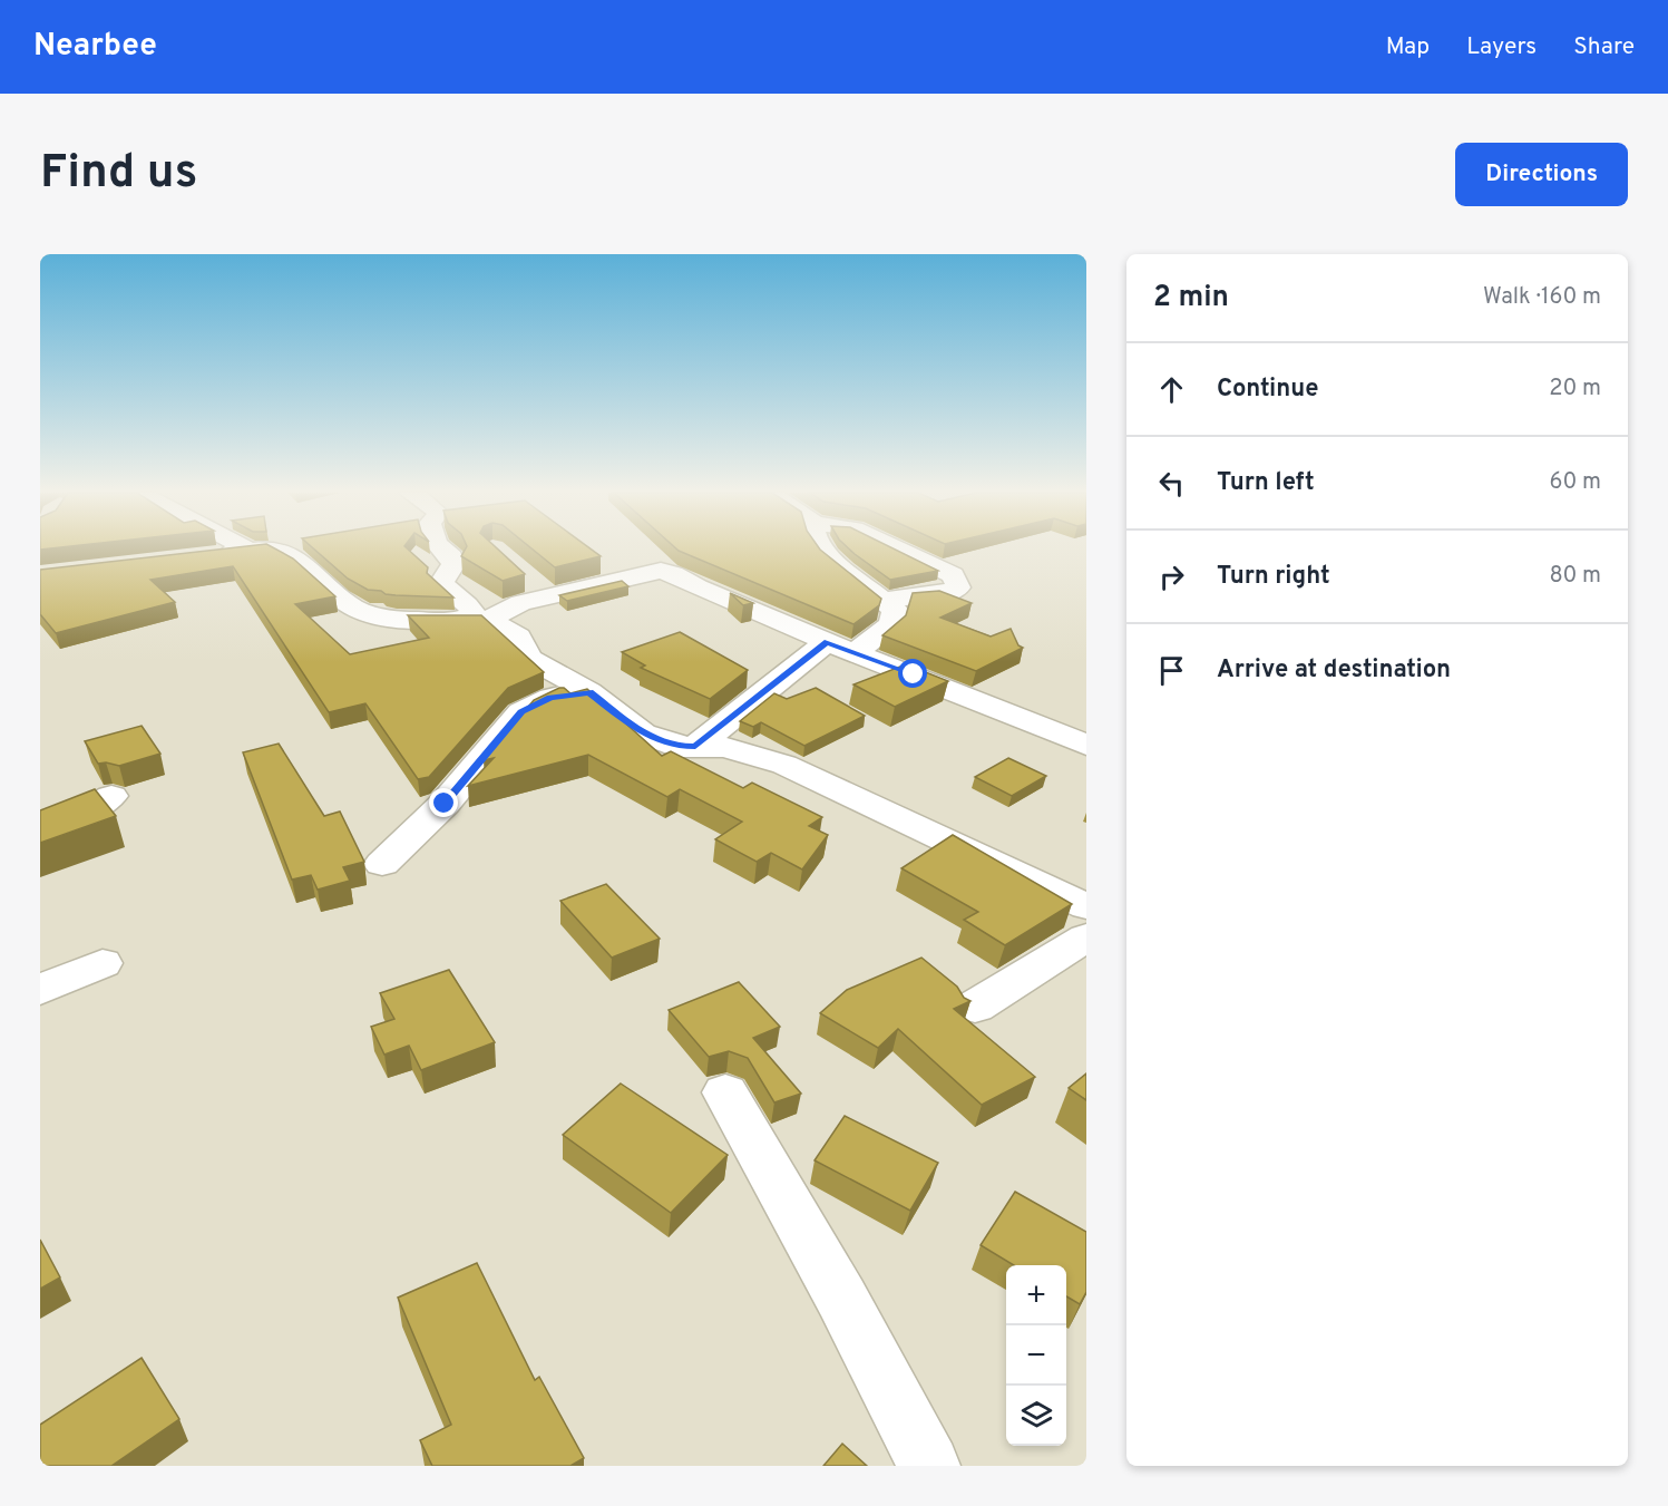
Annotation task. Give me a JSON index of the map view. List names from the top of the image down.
{
  "page": {
    "header": "Nearbee",
    "nav": ["Map", "Layers", "Share"],
    "buttons": "Directions",
    "title": "Find us",
    "heading": ["2 min", "Walk · 160 m"],
    "list": [
      ["Continue", "20 m"],
      ["Turn left", "60 m"],
      ["Turn right", "80 m"],
      "Arrive at destination"
    ],
    "map_buttons": ["+", "−"]
  }
}
